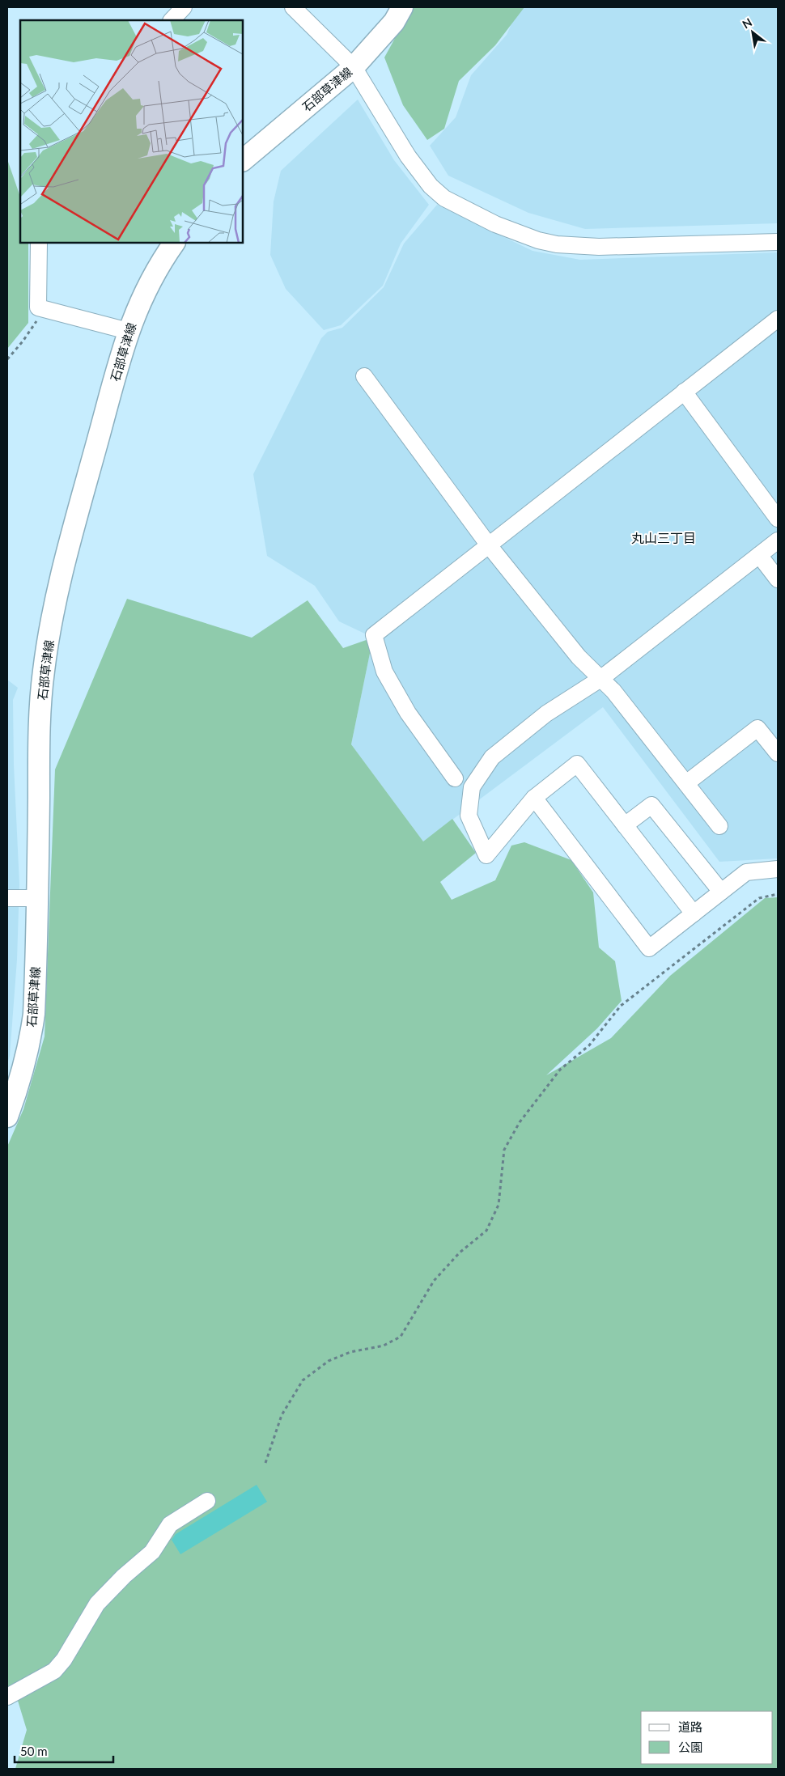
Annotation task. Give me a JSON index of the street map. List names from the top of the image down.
{
  "streets": {
    "main road": ["石部草津線"]
  },
  "districts": ["丸山三丁目"],
  "legend": ["道路", "公園"],
  "scale_bar": "50 m",
  "north": "top left"
}
